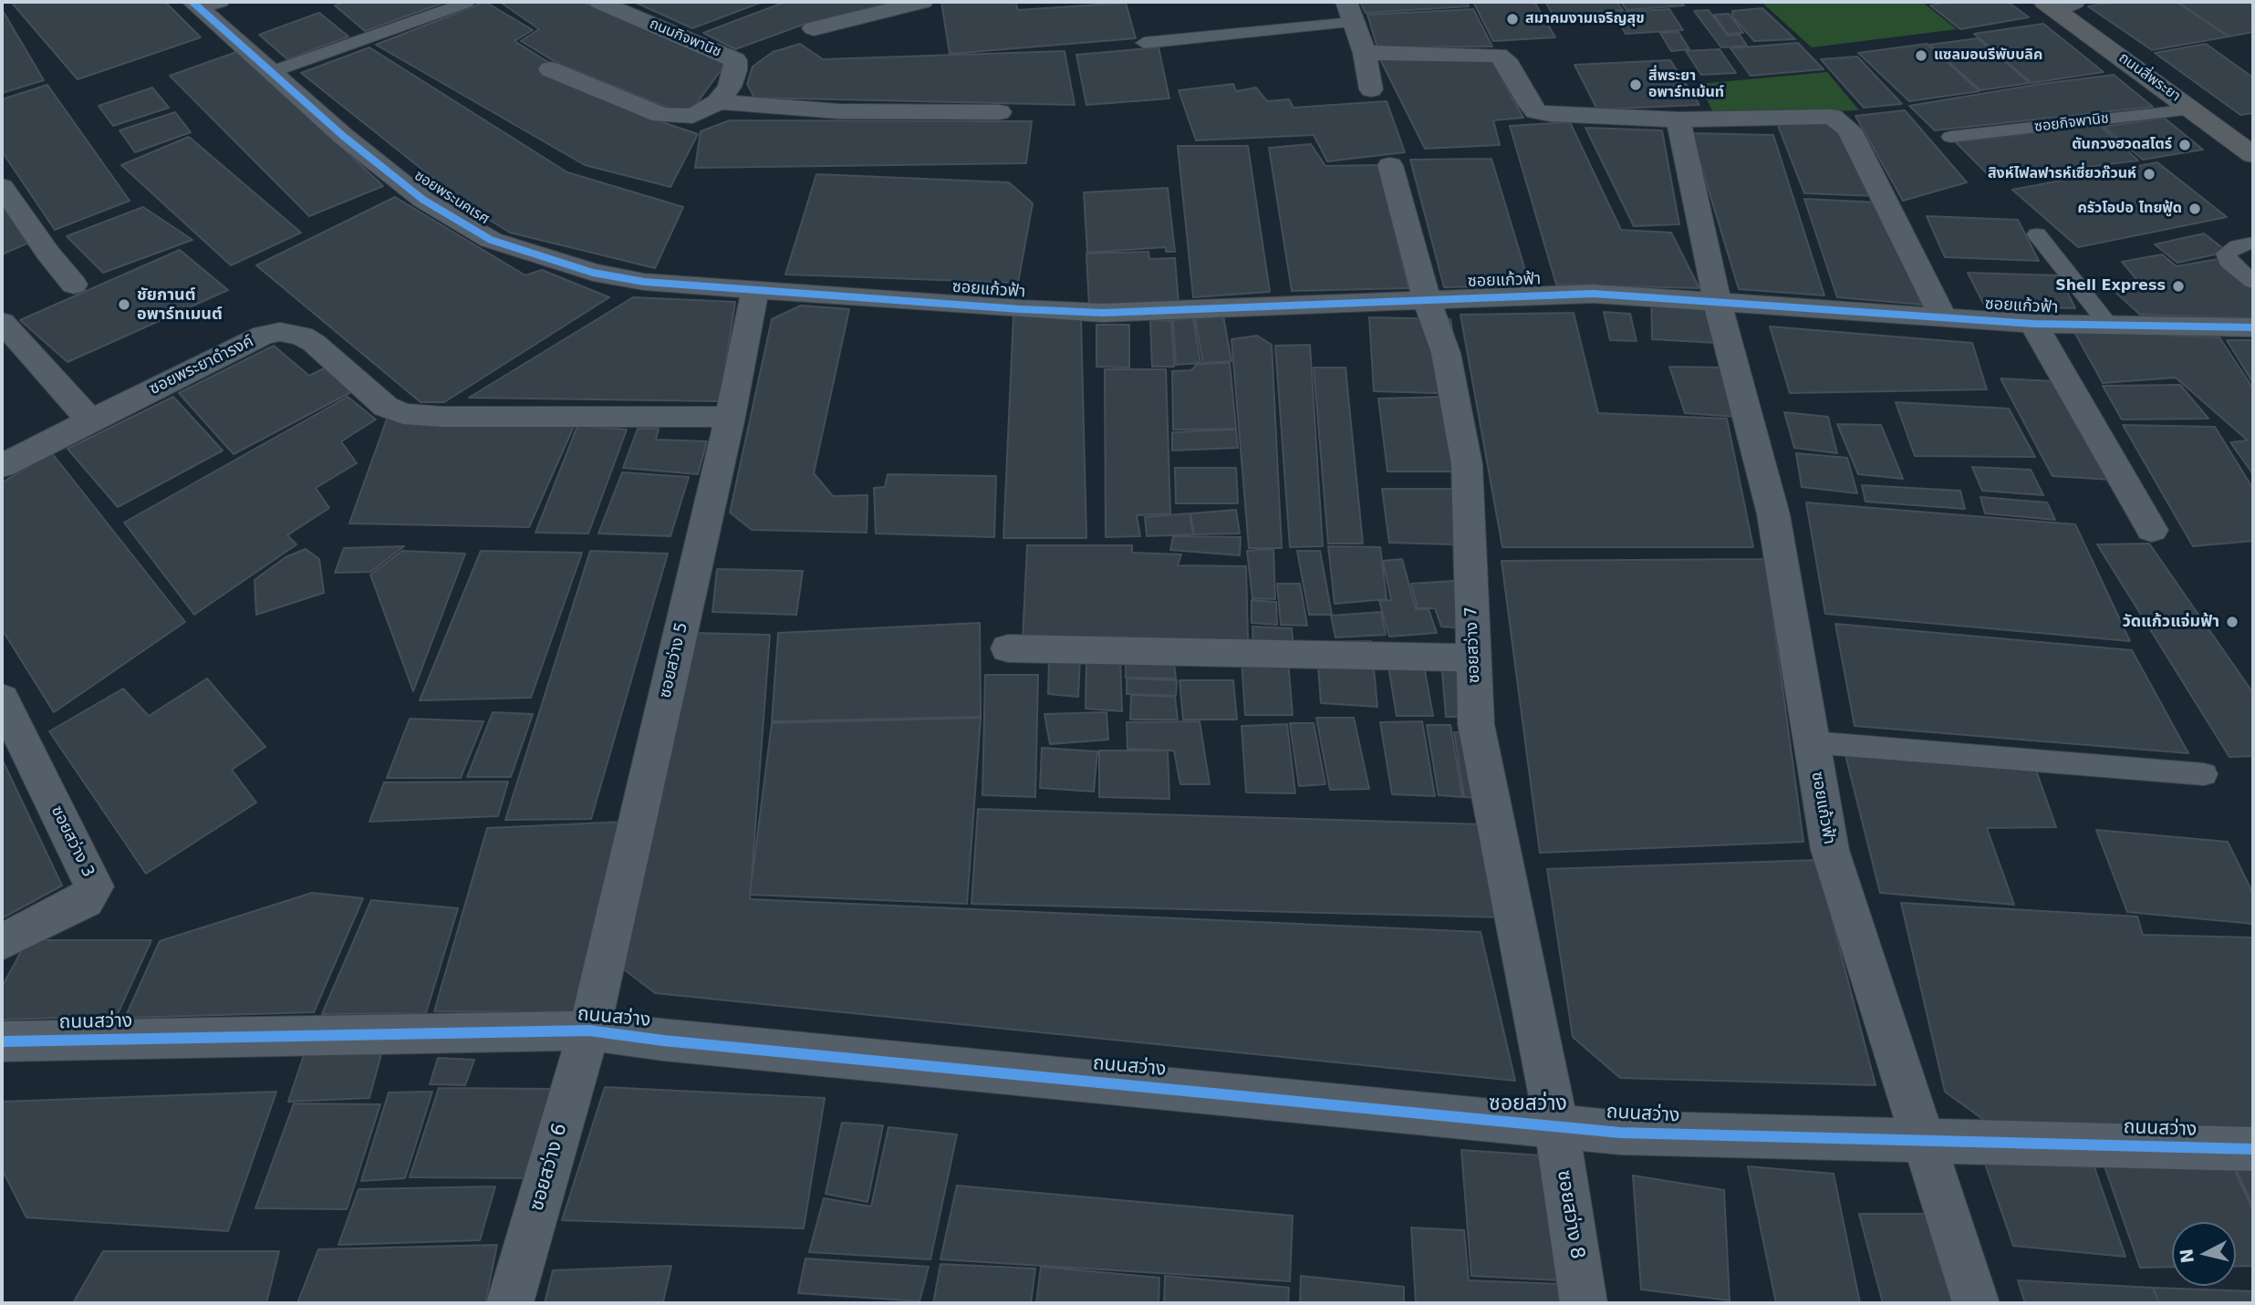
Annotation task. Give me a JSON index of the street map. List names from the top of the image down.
{
  "streets": {
    "main road": ["ถนนสี่พระยา"],
    "street": [
      "ถนนกิจพานิช",
      "ซอยพระนคเรศ",
      "ซอยแก้วฟ้า",
      "ซอยพระยาดำรงค์",
      "ซอยสว่าง 7",
      "ซอยสว่าง 5",
      "ซอยสว่าง 3",
      "ถนนสว่าง",
      "ซอยสว่าง 6",
      "ซอยสว่าง 8"
    ],
    "lane": ["ซอยกิจพานิช"]
  },
  "crossings": [
    ["ถนนสี่พระยา", "ซอยกิจพานิช"],
    ["ซอยพระนคเรศ", "ซอยแก้วฟ้า"],
    ["ซอยพระนคเรศ", "ซอยสว่าง 5"],
    ["ซอยแก้วฟ้า", "ซอยสว่าง 7"],
    ["ซอยแก้วฟ้า", "ซอยสว่าง 5"],
    ["ซอยแก้วฟ้า", "ถนนสว่าง"],
    ["ซอยพระยาดำรงค์", "ซอยสว่าง 5"],
    ["ซอยสว่าง 7", "ถนนสว่าง"],
    ["ซอยสว่าง 7", "ซอยสว่าง 8"],
    ["ซอยสว่าง 5", "ถนนสว่าง"],
    ["ซอยสว่าง 5", "ซอยสว่าง 6"],
    ["ถนนสว่าง", "ซอยสว่าง 6"],
    ["ถนนสว่าง", "ซอยสว่าง 8"]
  ],
  "districts": ["ซอยสว่าง"],
  "places": [
    "สมาคมงามเจริญสุข",
    "แซลมอนรีพับบลิค",
    "สี่พระยา อพาร์ทเม้นท์",
    "ตันกวงฮวดสโตร์",
    "สิงห์ไฟลฟารห์เซี่ยวก๊วนห์",
    "ครัวโอปอ ไทยฟู้ด",
    "Shell Express",
    "ชัยกานต์ อพาร์ทเมนต์",
    "วัดแก้วแจ่มฟ้า"
  ],
  "north": "left"
}
